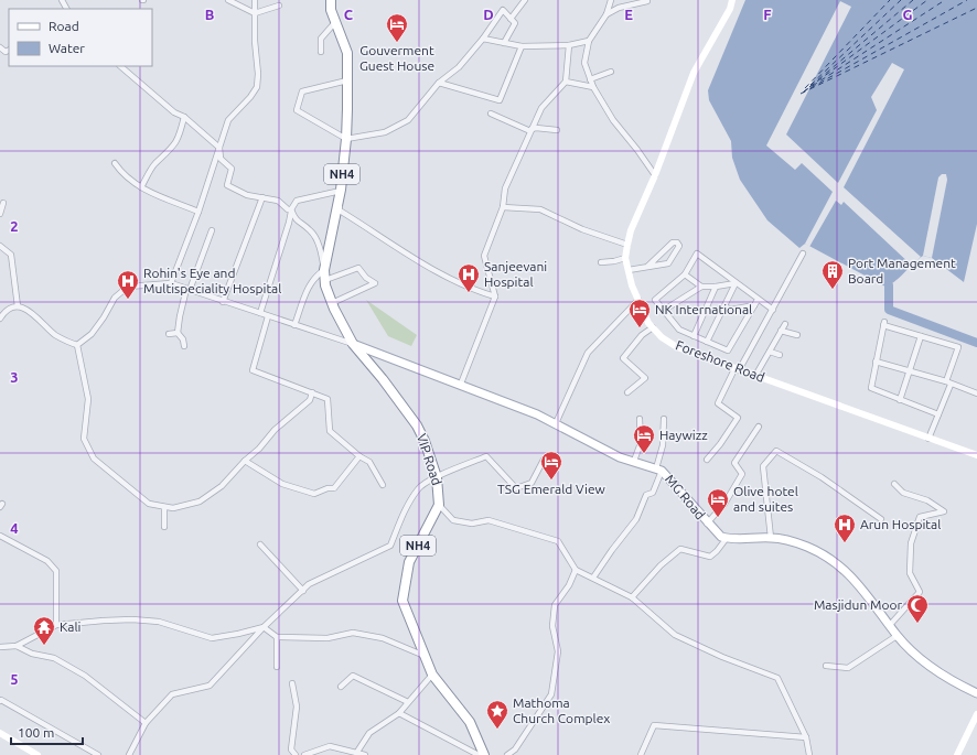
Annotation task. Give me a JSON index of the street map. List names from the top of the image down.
{
  "streets": {
    "highway": ["NH4", "VIP Road"],
    "main road": ["Foreshore Road", "MG Road"]
  },
  "crossings": [
    ["NH4", "VIP Road"],
    ["NH4", "MG Road"],
    ["VIP Road", "MG Road"]
  ],
  "places": {
    "hotel": [
      "Gouverment Guest House",
      "NK International",
      "Haywizz",
      "TSG Emerald View",
      "Olive hotel and suites"
    ],
    "building": ["Port Management Board"],
    "hospital": ["Sanjeevani Hospital", "Rohin's Eye and Multispeciality Hospital", "Arun Hospital"],
    "mosque": ["Masjidun Moor"],
    "temple": ["Kali"],
    "place": ["Mathoma Church Complex"]
  },
  "legend": ["Road", "Water"],
  "scale_bar": "100 m",
  "grid": {
    "columns": [
      "B",
      "C",
      "D",
      "E",
      "F",
      "G"
    ],
    "rows": [
      "2",
      "3",
      "4",
      "5"
    ]
  }
}
